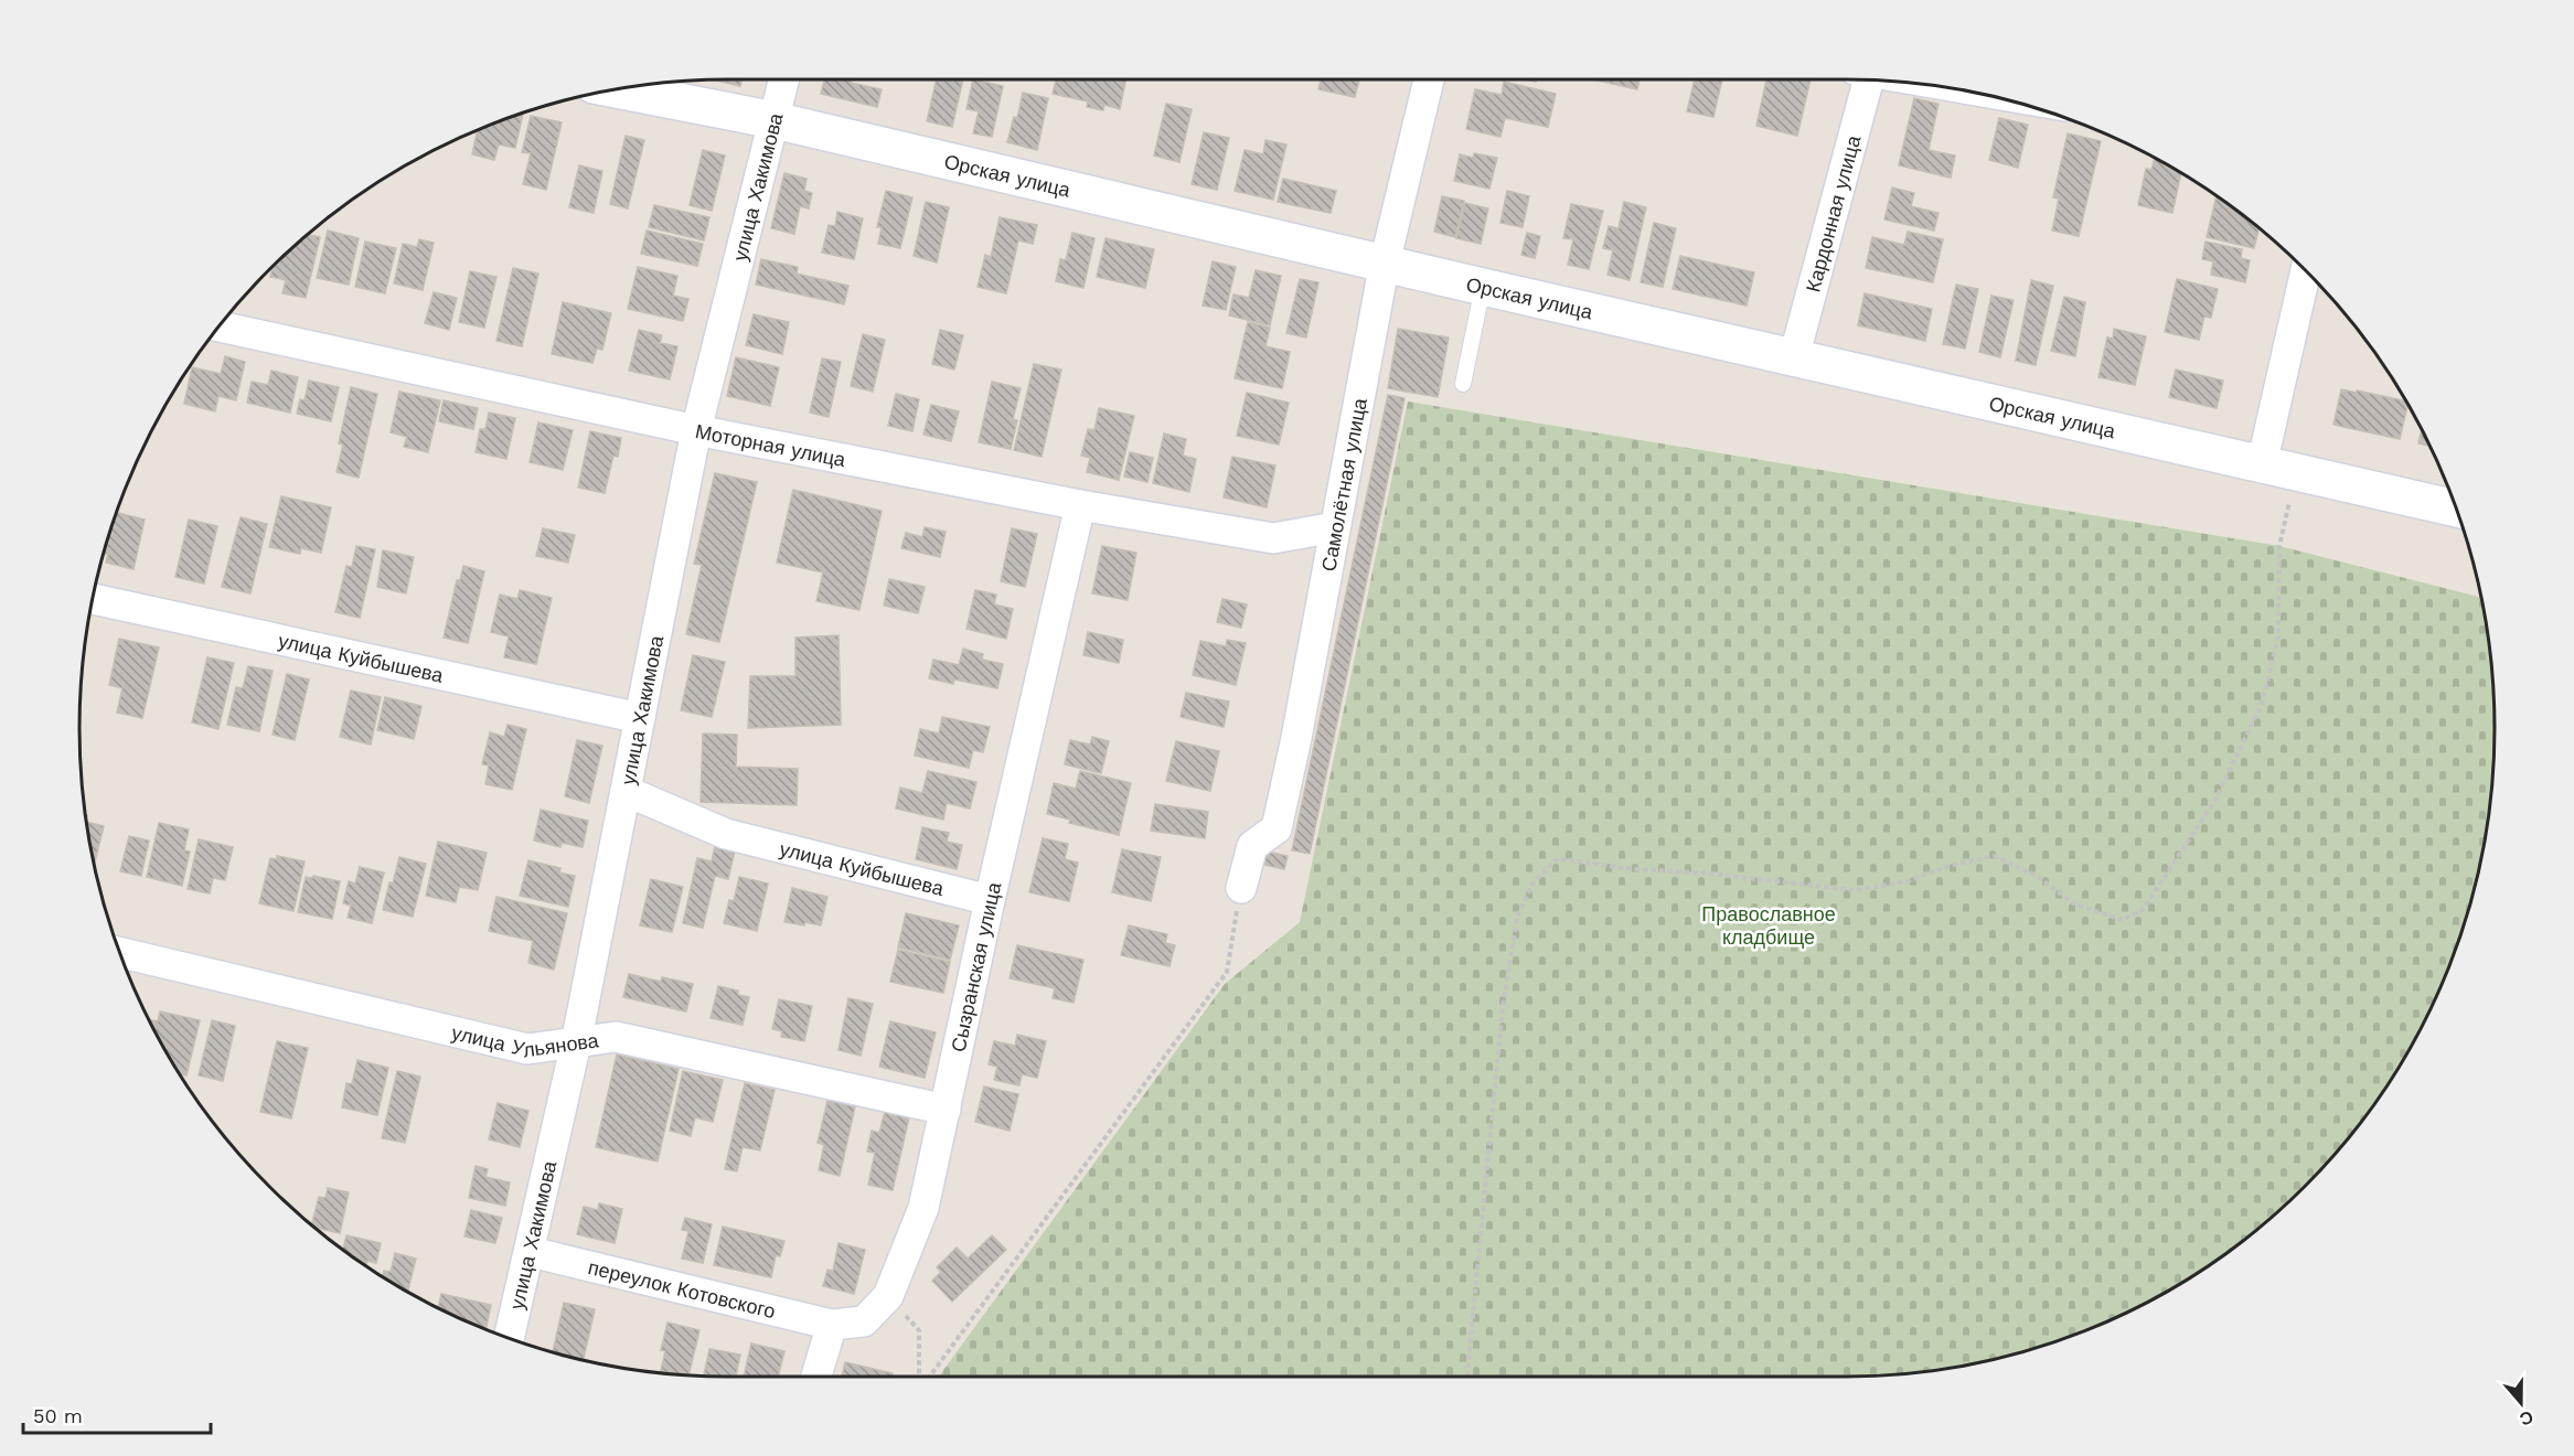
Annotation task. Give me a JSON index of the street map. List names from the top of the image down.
{
  "streets": {
    "main road": ["Орская улица"],
    "street": [
      "улица Хакимова",
      "Кардонная улица",
      "Моторная улица",
      "Самолётная улица",
      "улица Куйбышева",
      "Сызранская улица",
      "улица Ульянова",
      "переулок Котовского"
    ]
  },
  "crossings": [
    ["Орская улица", "улица Хакимова"],
    ["Орская улица", "Кардонная улица"],
    ["Орская улица", "Самолётная улица"],
    ["улица Хакимова", "Моторная улица"],
    ["улица Хакимова", "улица Куйбышева"],
    ["улица Хакимова", "улица Ульянова"],
    ["улица Хакимова", "переулок Котовского"],
    ["Моторная улица", "Самолётная улица"],
    ["Моторная улица", "Сызранская улица"],
    ["улица Куйбышева", "Сызранская улица"],
    ["Сызранская улица", "улица Ульянова"],
    ["Сызранская улица", "переулок Котовского"]
  ],
  "parks": ["Православное кладбище"],
  "scale_bar": "50 m",
  "north": "bottom"
}
